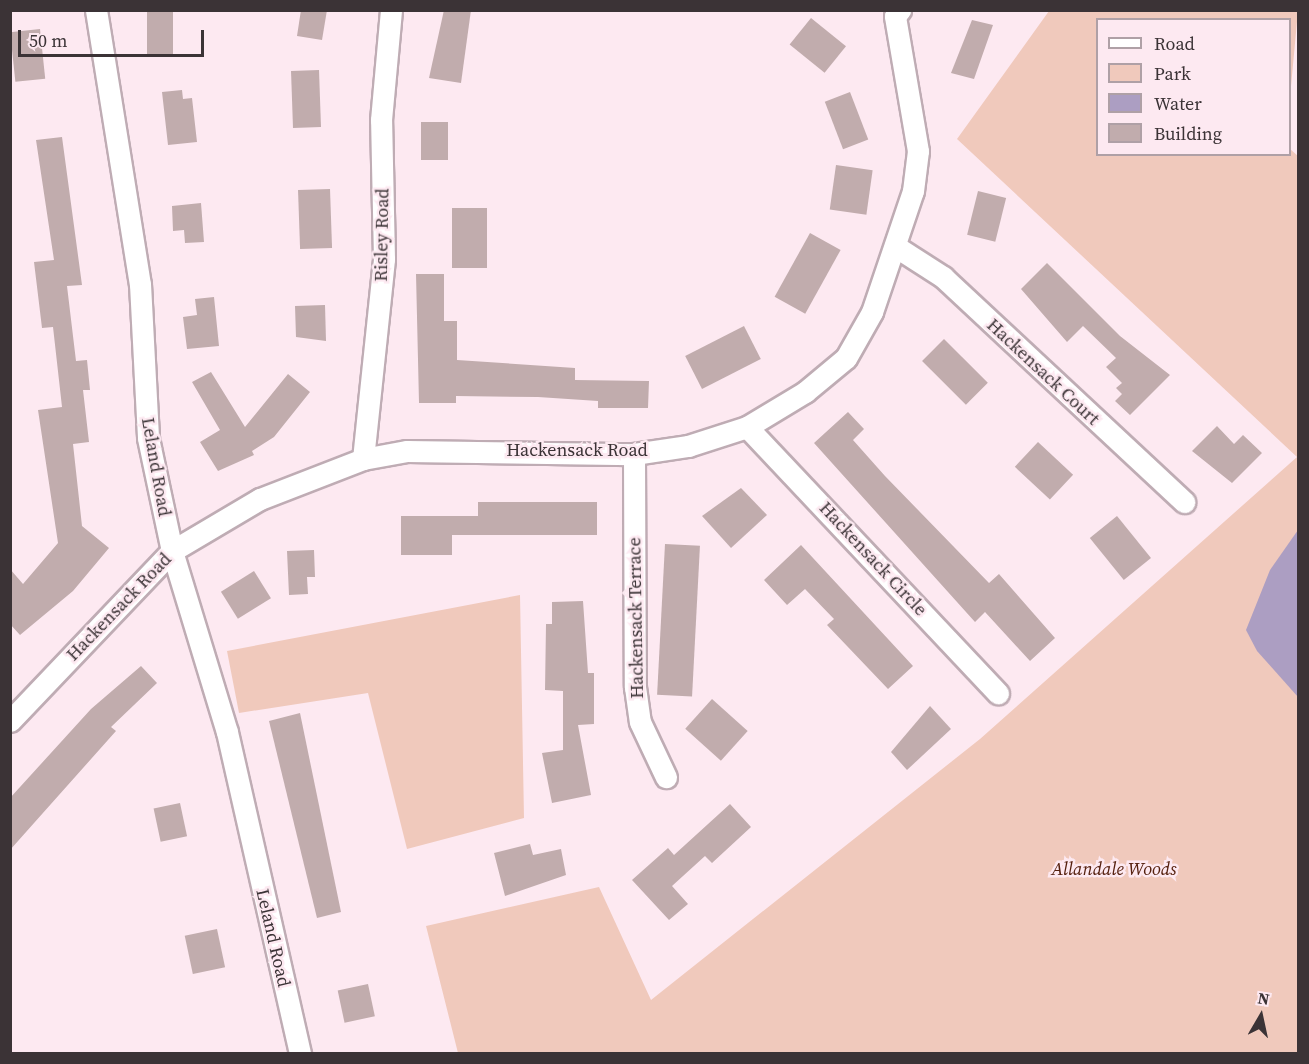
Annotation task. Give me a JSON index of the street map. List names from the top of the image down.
{
  "streets": {
    "street": [
      "Risley Road",
      "Hackensack Court",
      "Hackensack Road",
      "Leland Road",
      "Hackensack Circle",
      "Hackensack Terrace"
    ]
  },
  "crossings": [
    ["Risley Road", "Hackensack Road"],
    ["Hackensack Court", "Hackensack Road"],
    ["Hackensack Road", "Leland Road"],
    ["Hackensack Road", "Hackensack Circle"],
    ["Hackensack Road", "Hackensack Terrace"]
  ],
  "parks": ["Allandale Woods"],
  "legend": [
    "Road",
    "Park",
    "Water",
    "Building"
  ],
  "scale_bar": "50 m",
  "north": "top"
}
